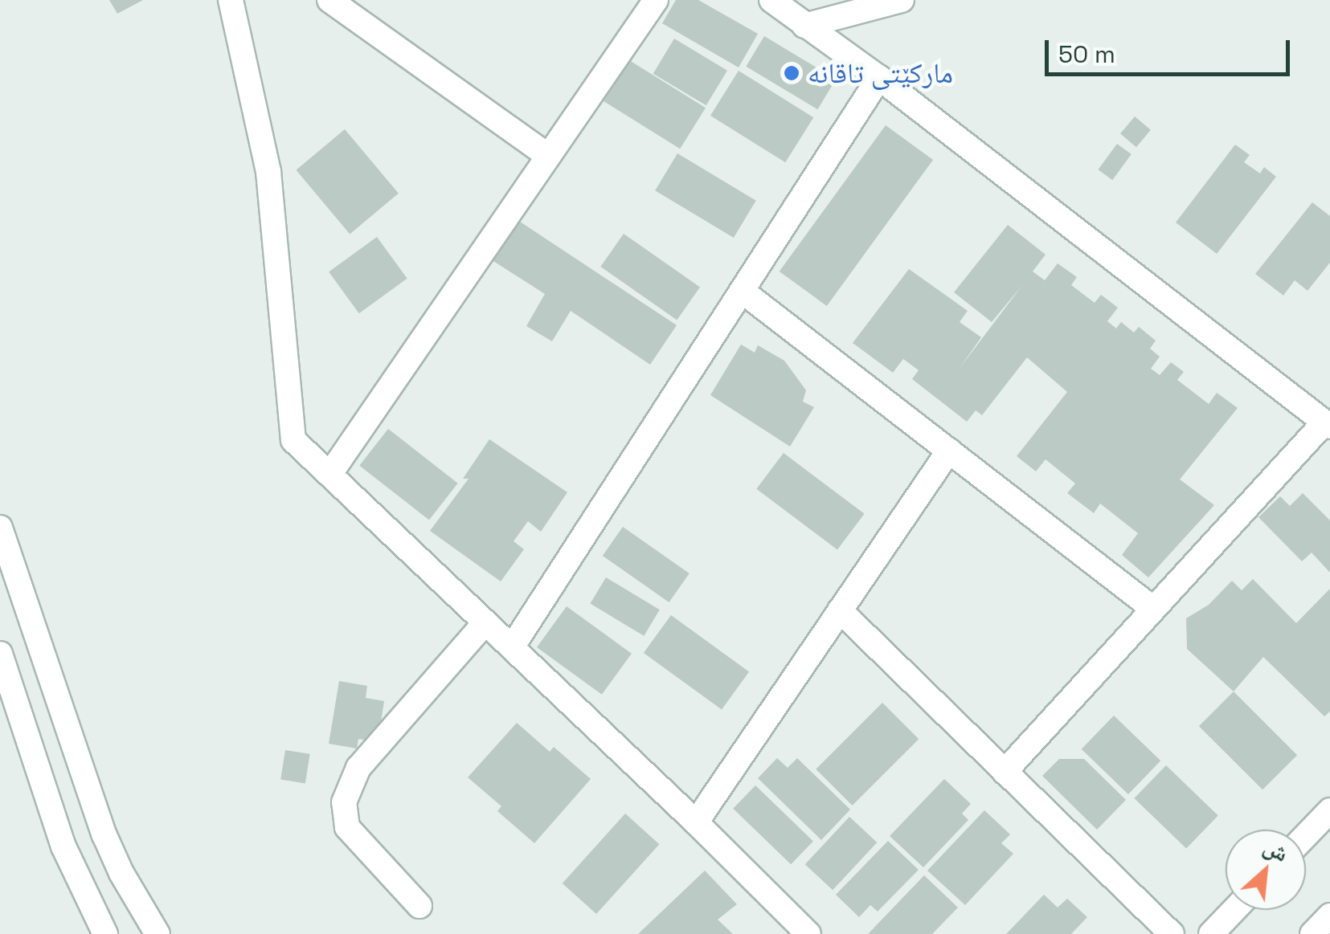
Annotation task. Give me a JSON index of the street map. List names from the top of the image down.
{
  "places": ["مارکێتی تاقانە"],
  "scale_bar": "50 m",
  "north": "top right"
}
